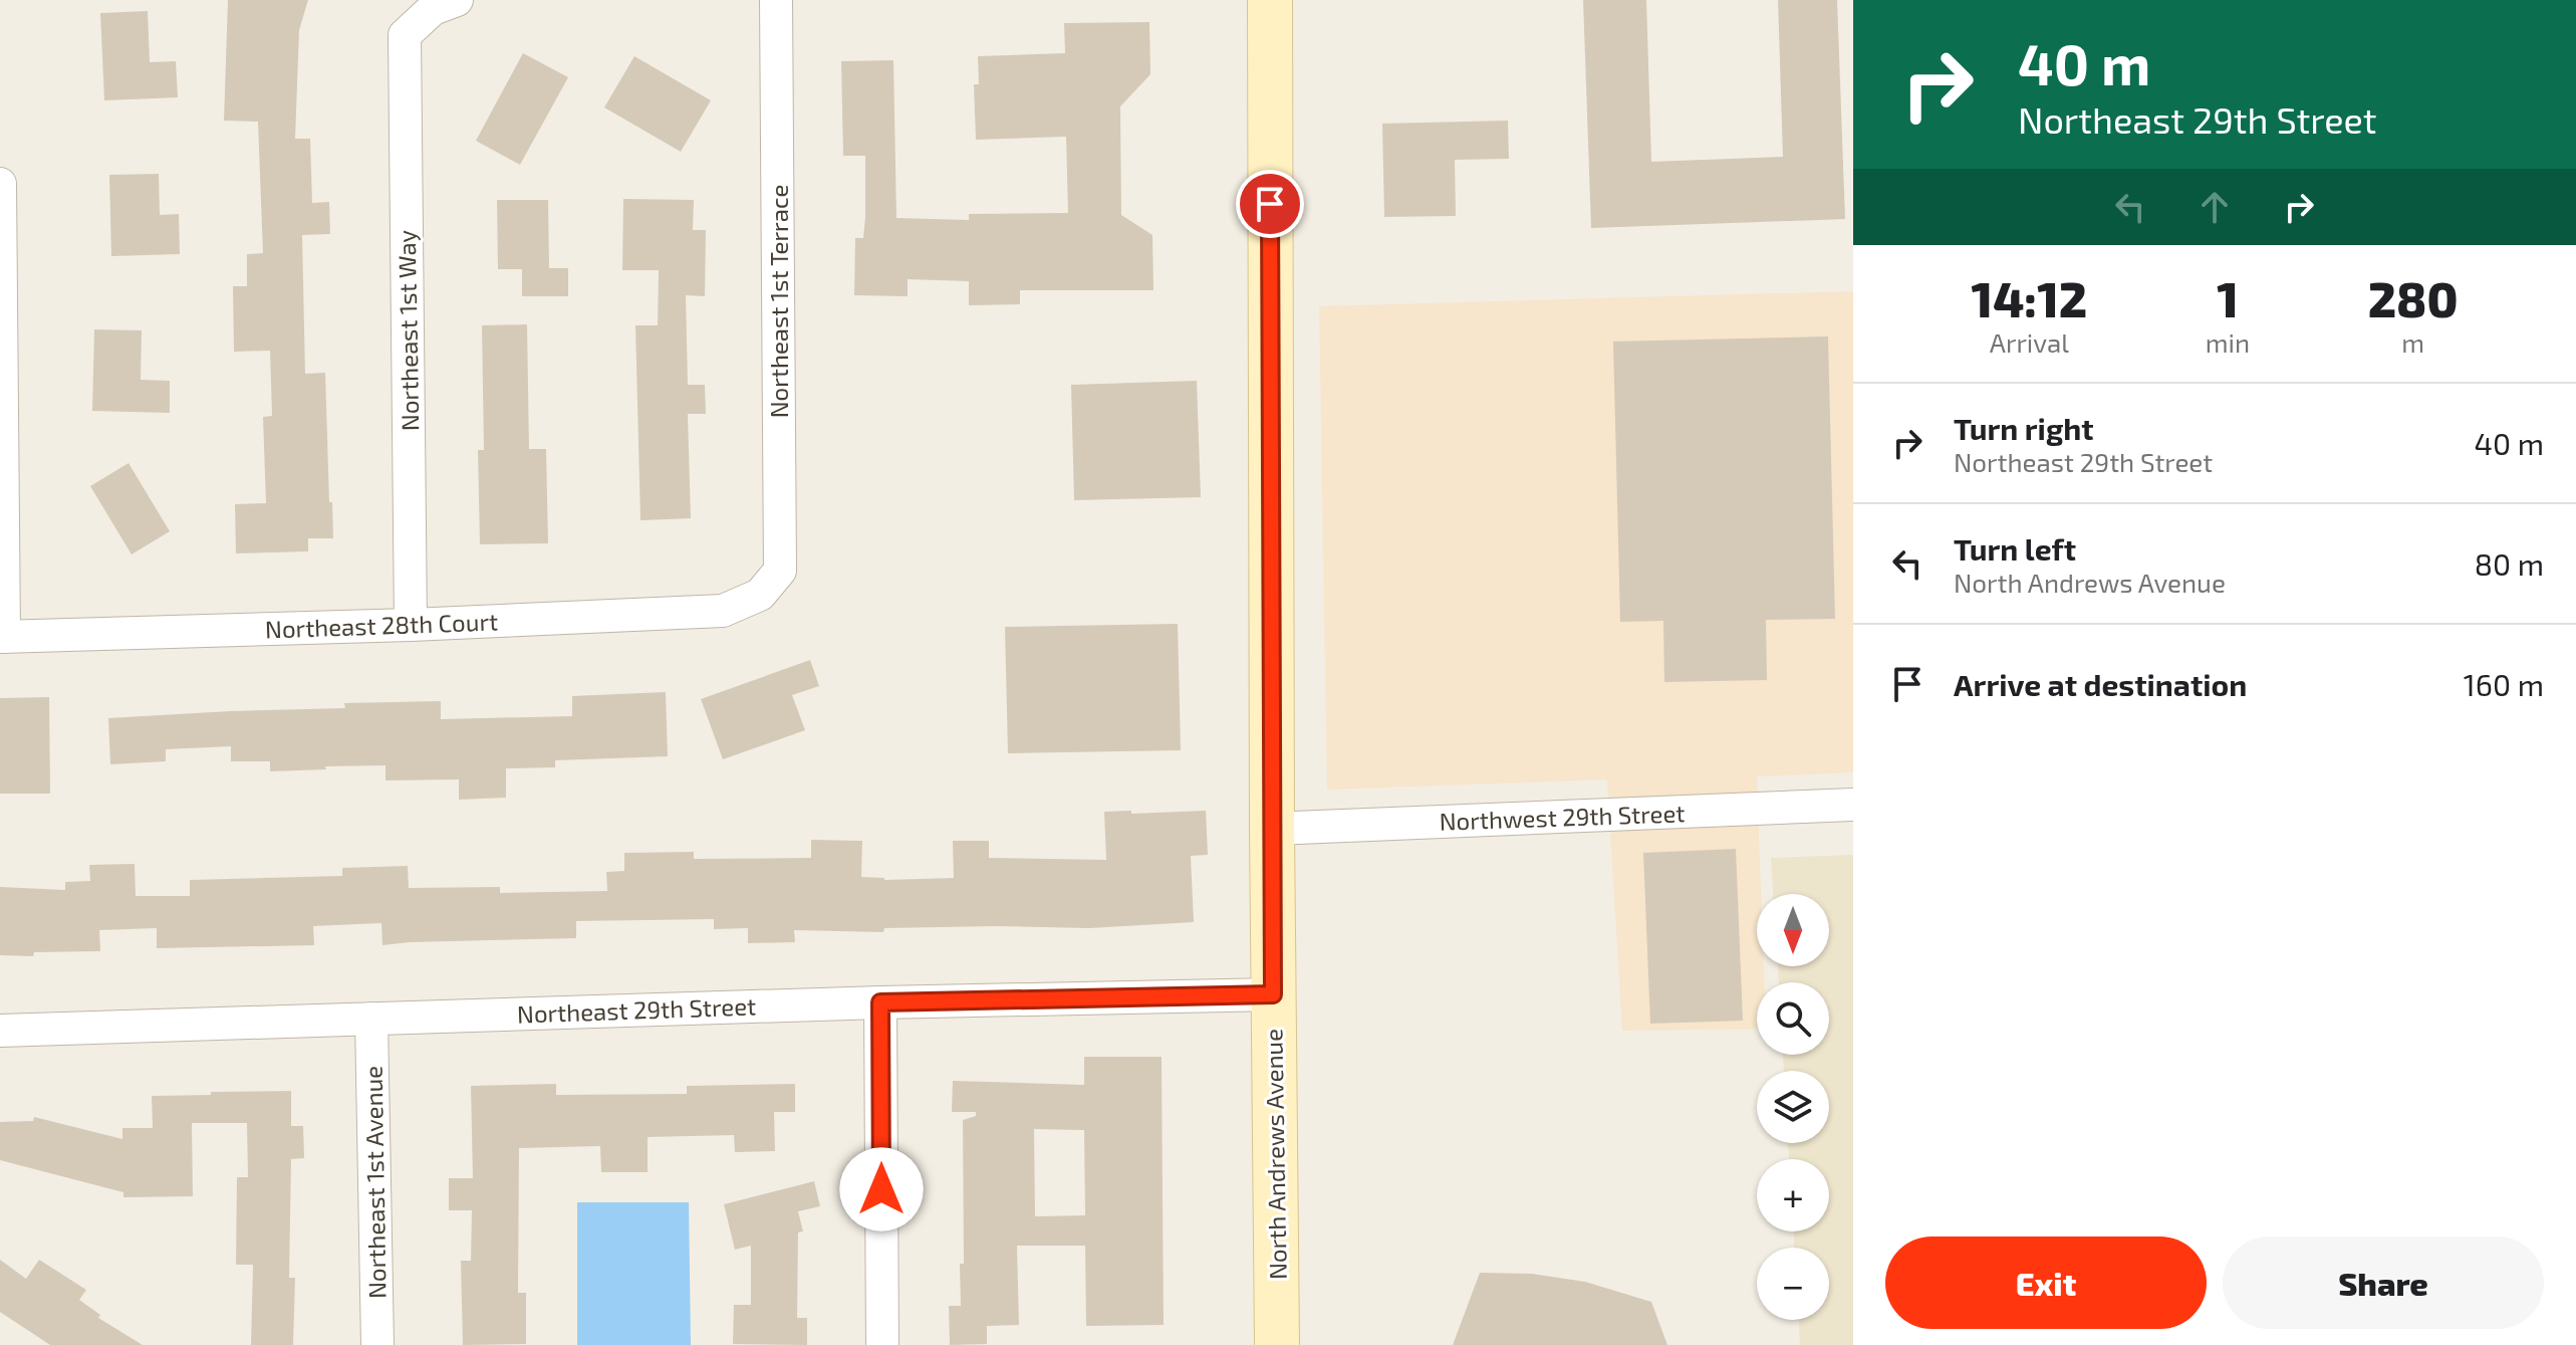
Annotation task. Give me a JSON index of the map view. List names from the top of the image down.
{
  "streets": {
    "main road": ["North Andrews Avenue"],
    "street": [
      "Northeast 1st Terrace",
      "Northeast 1st Way",
      "Northeast 28th Court",
      "Northwest 29th Street",
      "Northeast 29th Street",
      "Northeast 1st Avenue"
    ]
  },
  "crossings": [
    ["Northeast 1st Terrace", "Northeast 28th Court"],
    ["Northeast 1st Way", "Northeast 28th Court"],
    ["Northwest 29th Street", "North Andrews Avenue"],
    ["Northeast 29th Street", "North Andrews Avenue"],
    ["Northeast 29th Street", "Northeast 1st Avenue"]
  ],
  "north": "bottom",
  "page": {
    "turn": ["40 m", "Northeast 29th Street"],
    "eta": [
      "14:12",
      "Arrival",
      "1",
      "min",
      "280",
      "m"
    ],
    "list": [
      {
        "name": "Turn right",
        "note": "Northeast 29th Street",
        "value": "40 m"
      },
      {
        "name": "Turn left",
        "note": "North Andrews Avenue",
        "value": "80 m"
      },
      {
        "name": "Arrive at destination",
        "value": "160 m"
      }
    ],
    "map_buttons": ["+", "−"],
    "buttons": ["Exit", "Share"]
  }
}
